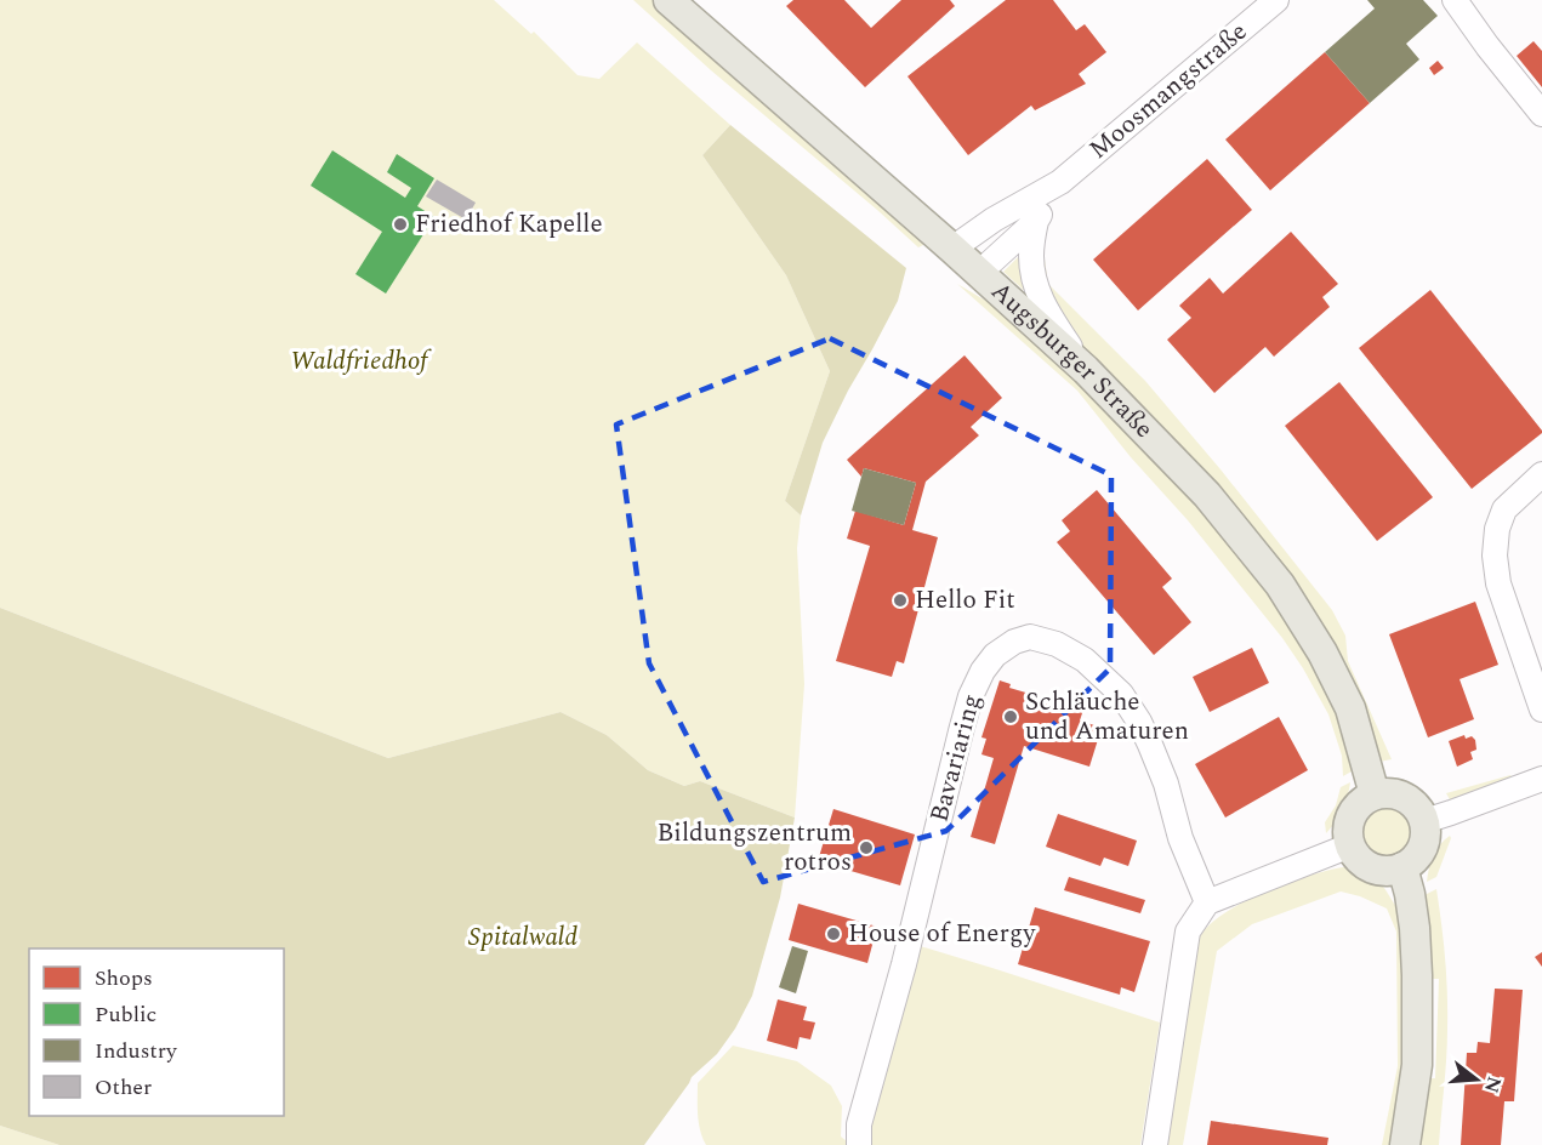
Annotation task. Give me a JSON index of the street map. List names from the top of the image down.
{
  "streets": {
    "main road": ["Augsburger Straße"],
    "street": ["Moosmangstraße", "Bavariaring"]
  },
  "crossings": [
    ["Moosmangstraße", "Augsburger Straße"]
  ],
  "parks": ["Waldfriedhof", "Spitalwald"],
  "places": [
    "Friedhof Kapelle",
    "Hello Fit",
    "Schläuche und Amaturen",
    "Bildungszentrum rotros",
    "House of Energy"
  ],
  "legend": [
    "Shops",
    "Public",
    "Industry",
    "Other"
  ],
  "north": "right"
}
